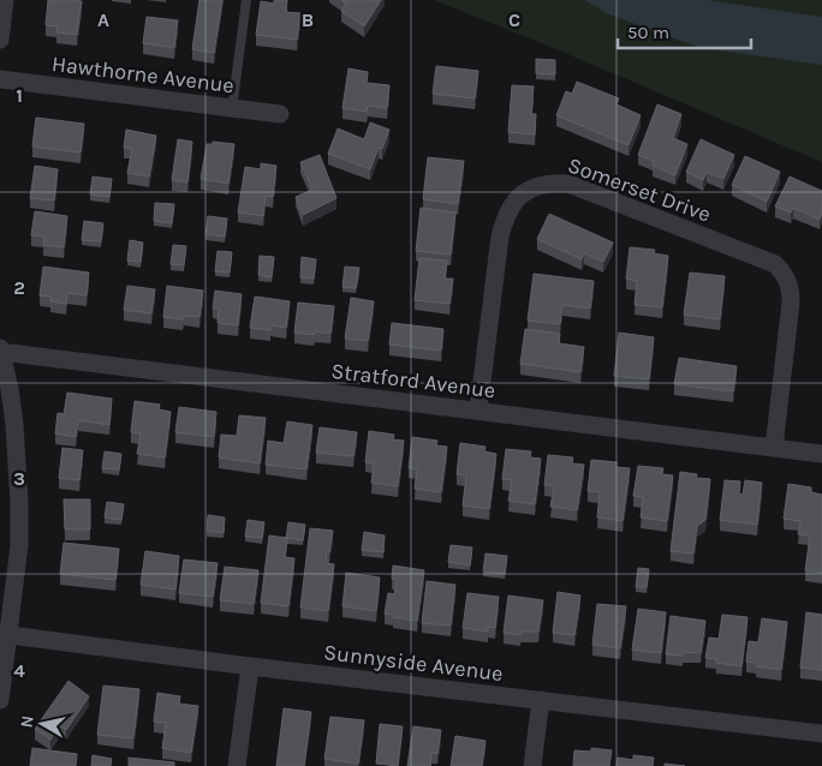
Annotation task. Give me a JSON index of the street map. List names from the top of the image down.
{
  "streets": {
    "street": [
      "Hawthorne Avenue",
      "Somerset Drive",
      "Stratford Avenue",
      "Sunnyside Avenue"
    ]
  },
  "crossings": [
    ["Somerset Drive", "Stratford Avenue"]
  ],
  "scale_bar": "50 m",
  "north": "left",
  "grid": {
    "columns": ["A", "B", "C"],
    "rows": [
      "1",
      "2",
      "3",
      "4"
    ]
  }
}
